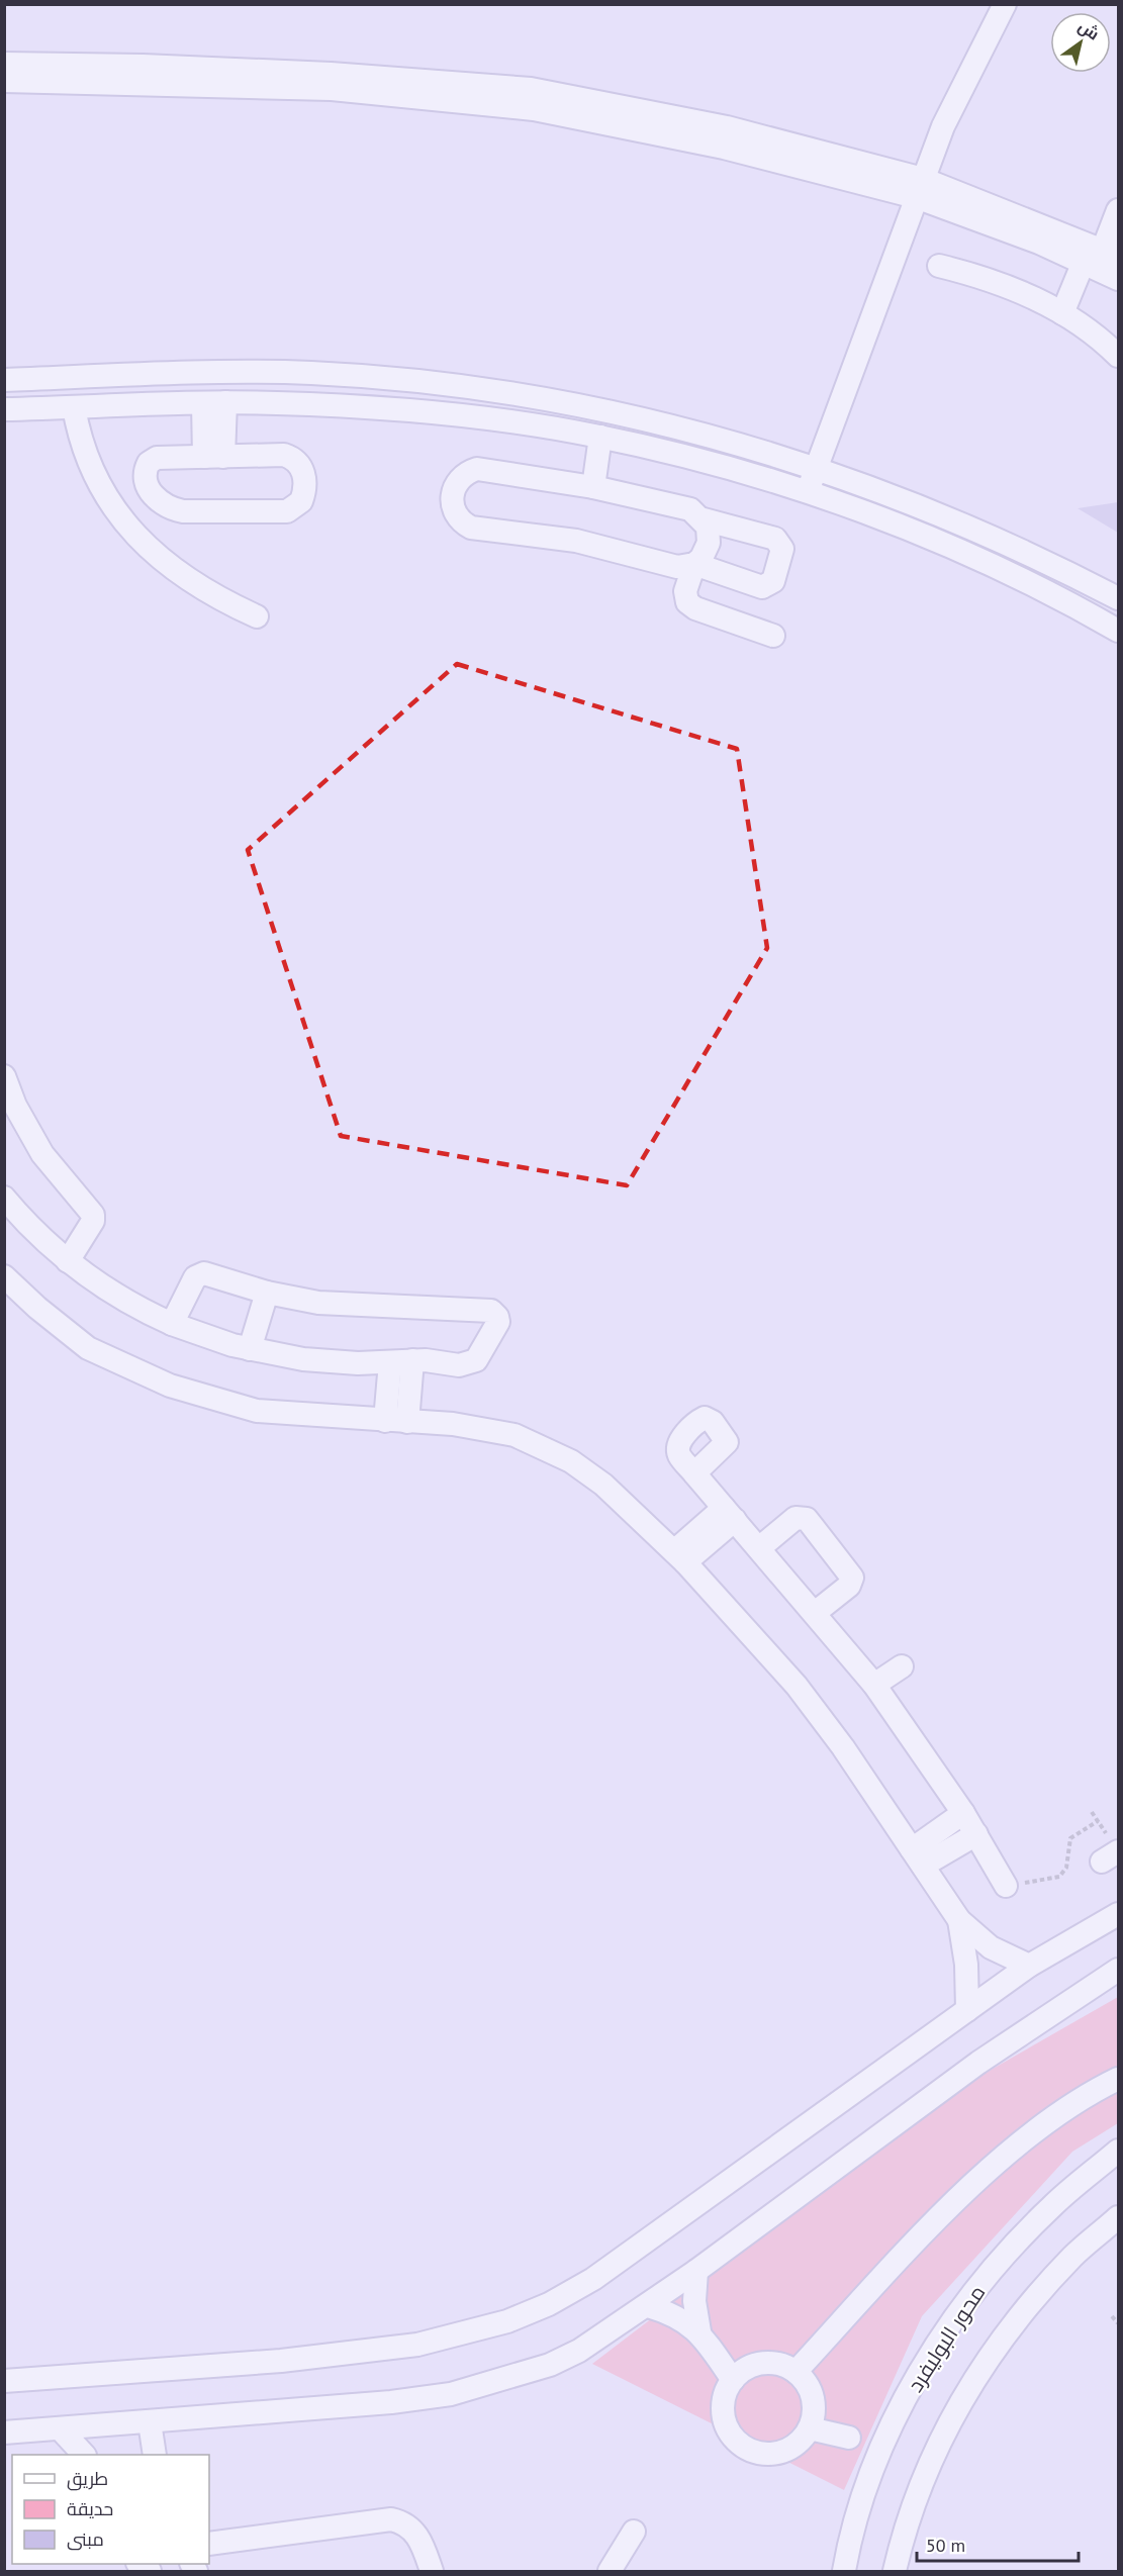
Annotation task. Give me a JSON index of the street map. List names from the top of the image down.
{
  "streets": {
    "street": ["محور البوليفرد"]
  },
  "legend": ["طريق", "حديقة", "مبنى"],
  "scale_bar": "50 m",
  "north": "top right"
}
